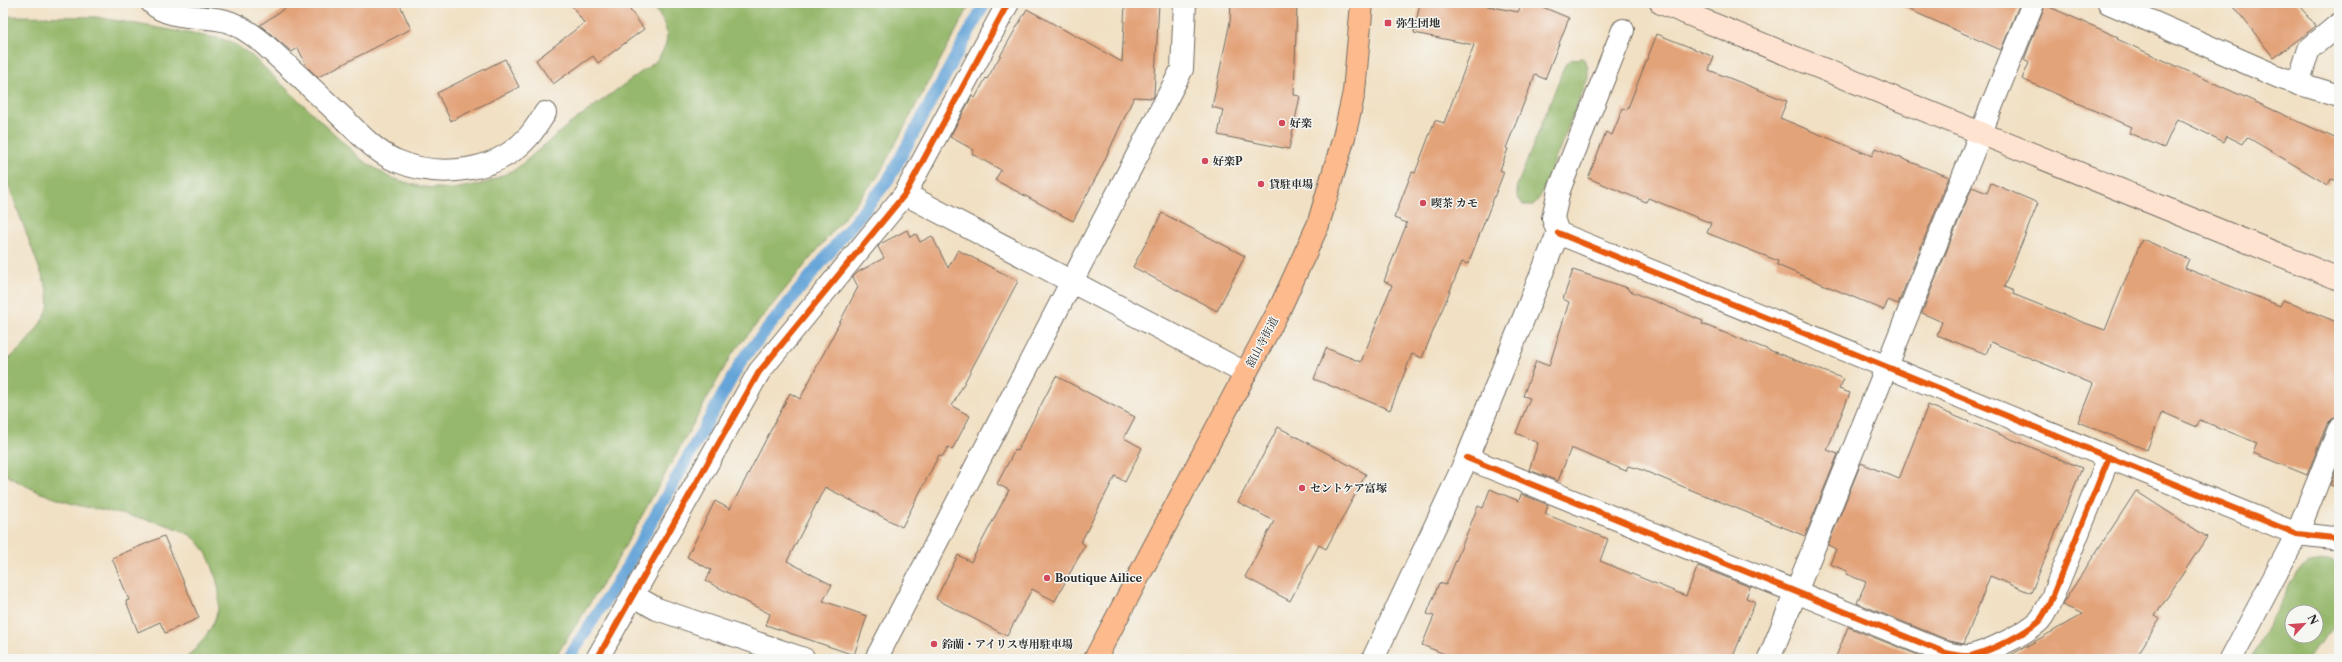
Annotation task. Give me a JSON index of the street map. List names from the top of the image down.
{
  "streets": {
    "main road": ["舘山寺街道"]
  },
  "places": {
    "transit": ["弥生団地"],
    "other": [
      "好楽",
      "好楽P",
      "貸駐車場",
      "喫茶 カモ",
      "セントケア富塚",
      "Boutique Ailice",
      "鈴蘭・アイリス専用駐車場"
    ]
  },
  "north": "top right"
}
